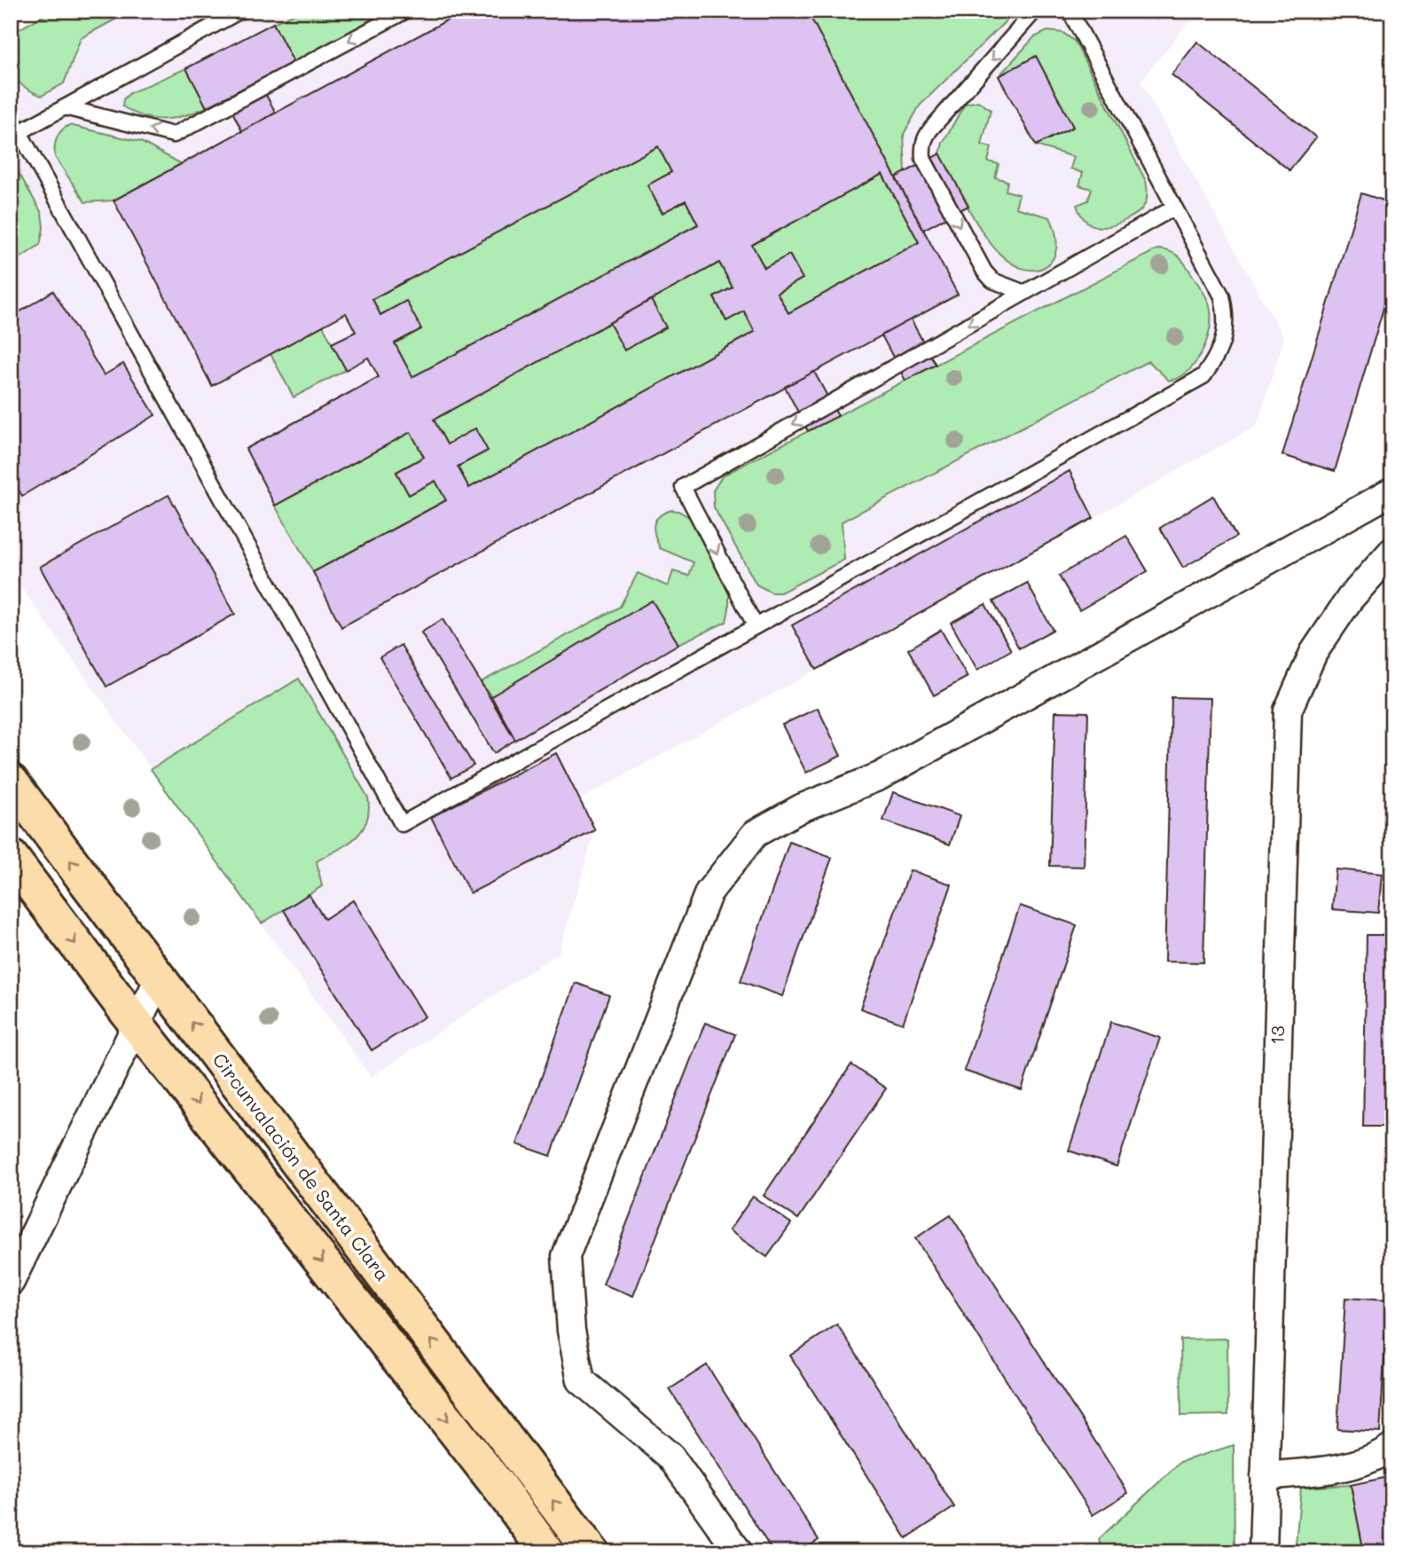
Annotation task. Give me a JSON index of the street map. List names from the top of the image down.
{
  "streets": {
    "highway": ["Circunvalación de Santa Clara"],
    "street": ["13"]
  }
}
